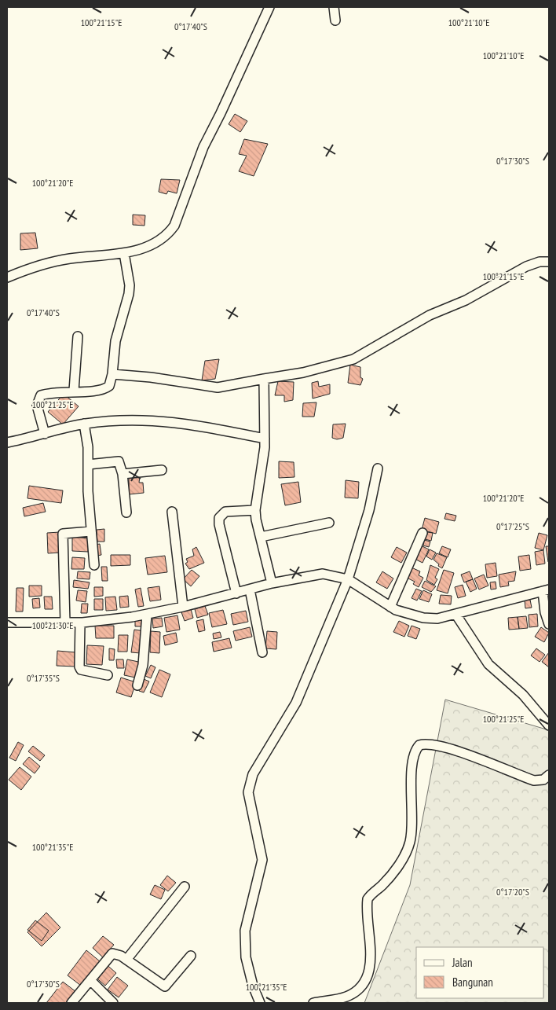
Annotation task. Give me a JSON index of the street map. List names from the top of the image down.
{
  "legend": ["Jalan", "Bangunan"],
  "coordinates": [
    "100°21'15\"E",
    "100°21'10\"E",
    "0°17'40\"S",
    "0°17'30\"S",
    "100°21'20\"E",
    "100°21'25\"E",
    "0°17'25\"S",
    "100°21'30\"E",
    "0°17'35\"S",
    "100°21'35\"E",
    "0°17'20\"S"
  ]
}
